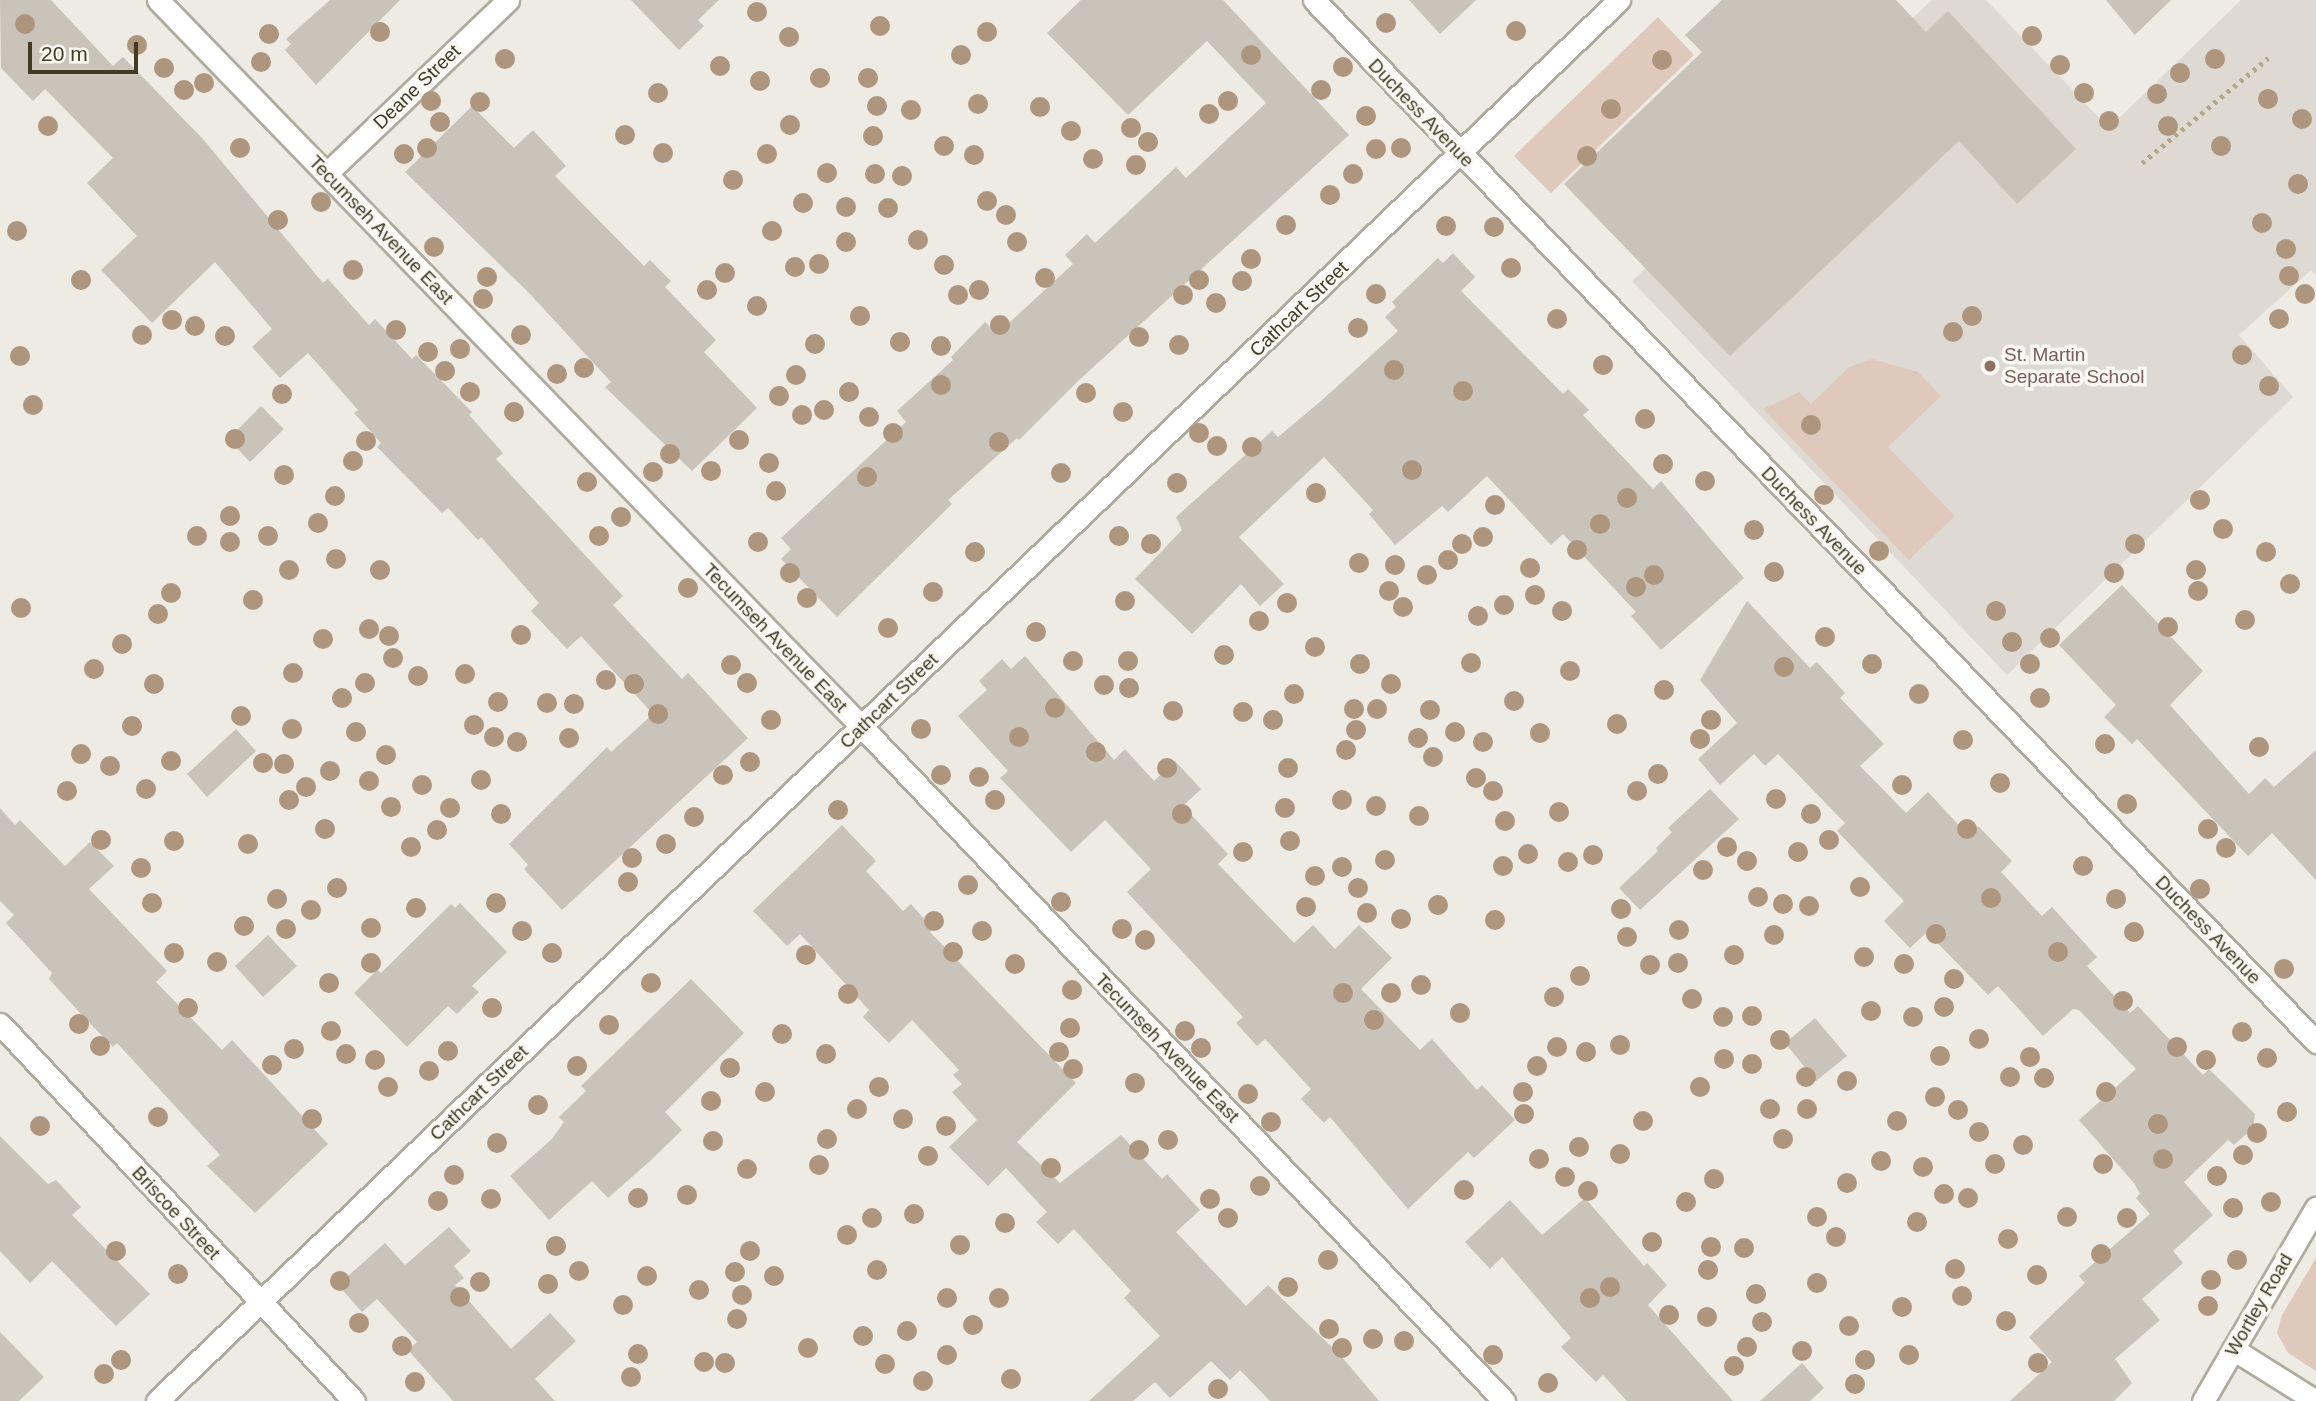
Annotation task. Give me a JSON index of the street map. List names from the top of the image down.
{
  "streets": {
    "street": [
      "Deane Street",
      "Duchess Avenue",
      "Tecumseh Avenue East",
      "Cathcart Street",
      "Briscoe Street",
      "Wortley Road"
    ]
  },
  "crossings": [
    ["Deane Street", "Tecumseh Avenue East"],
    ["Duchess Avenue", "Cathcart Street"],
    ["Tecumseh Avenue East", "Cathcart Street"],
    ["Cathcart Street", "Briscoe Street"]
  ],
  "places": ["St. Martin Separate School"],
  "scale_bar": "20 m"
}
